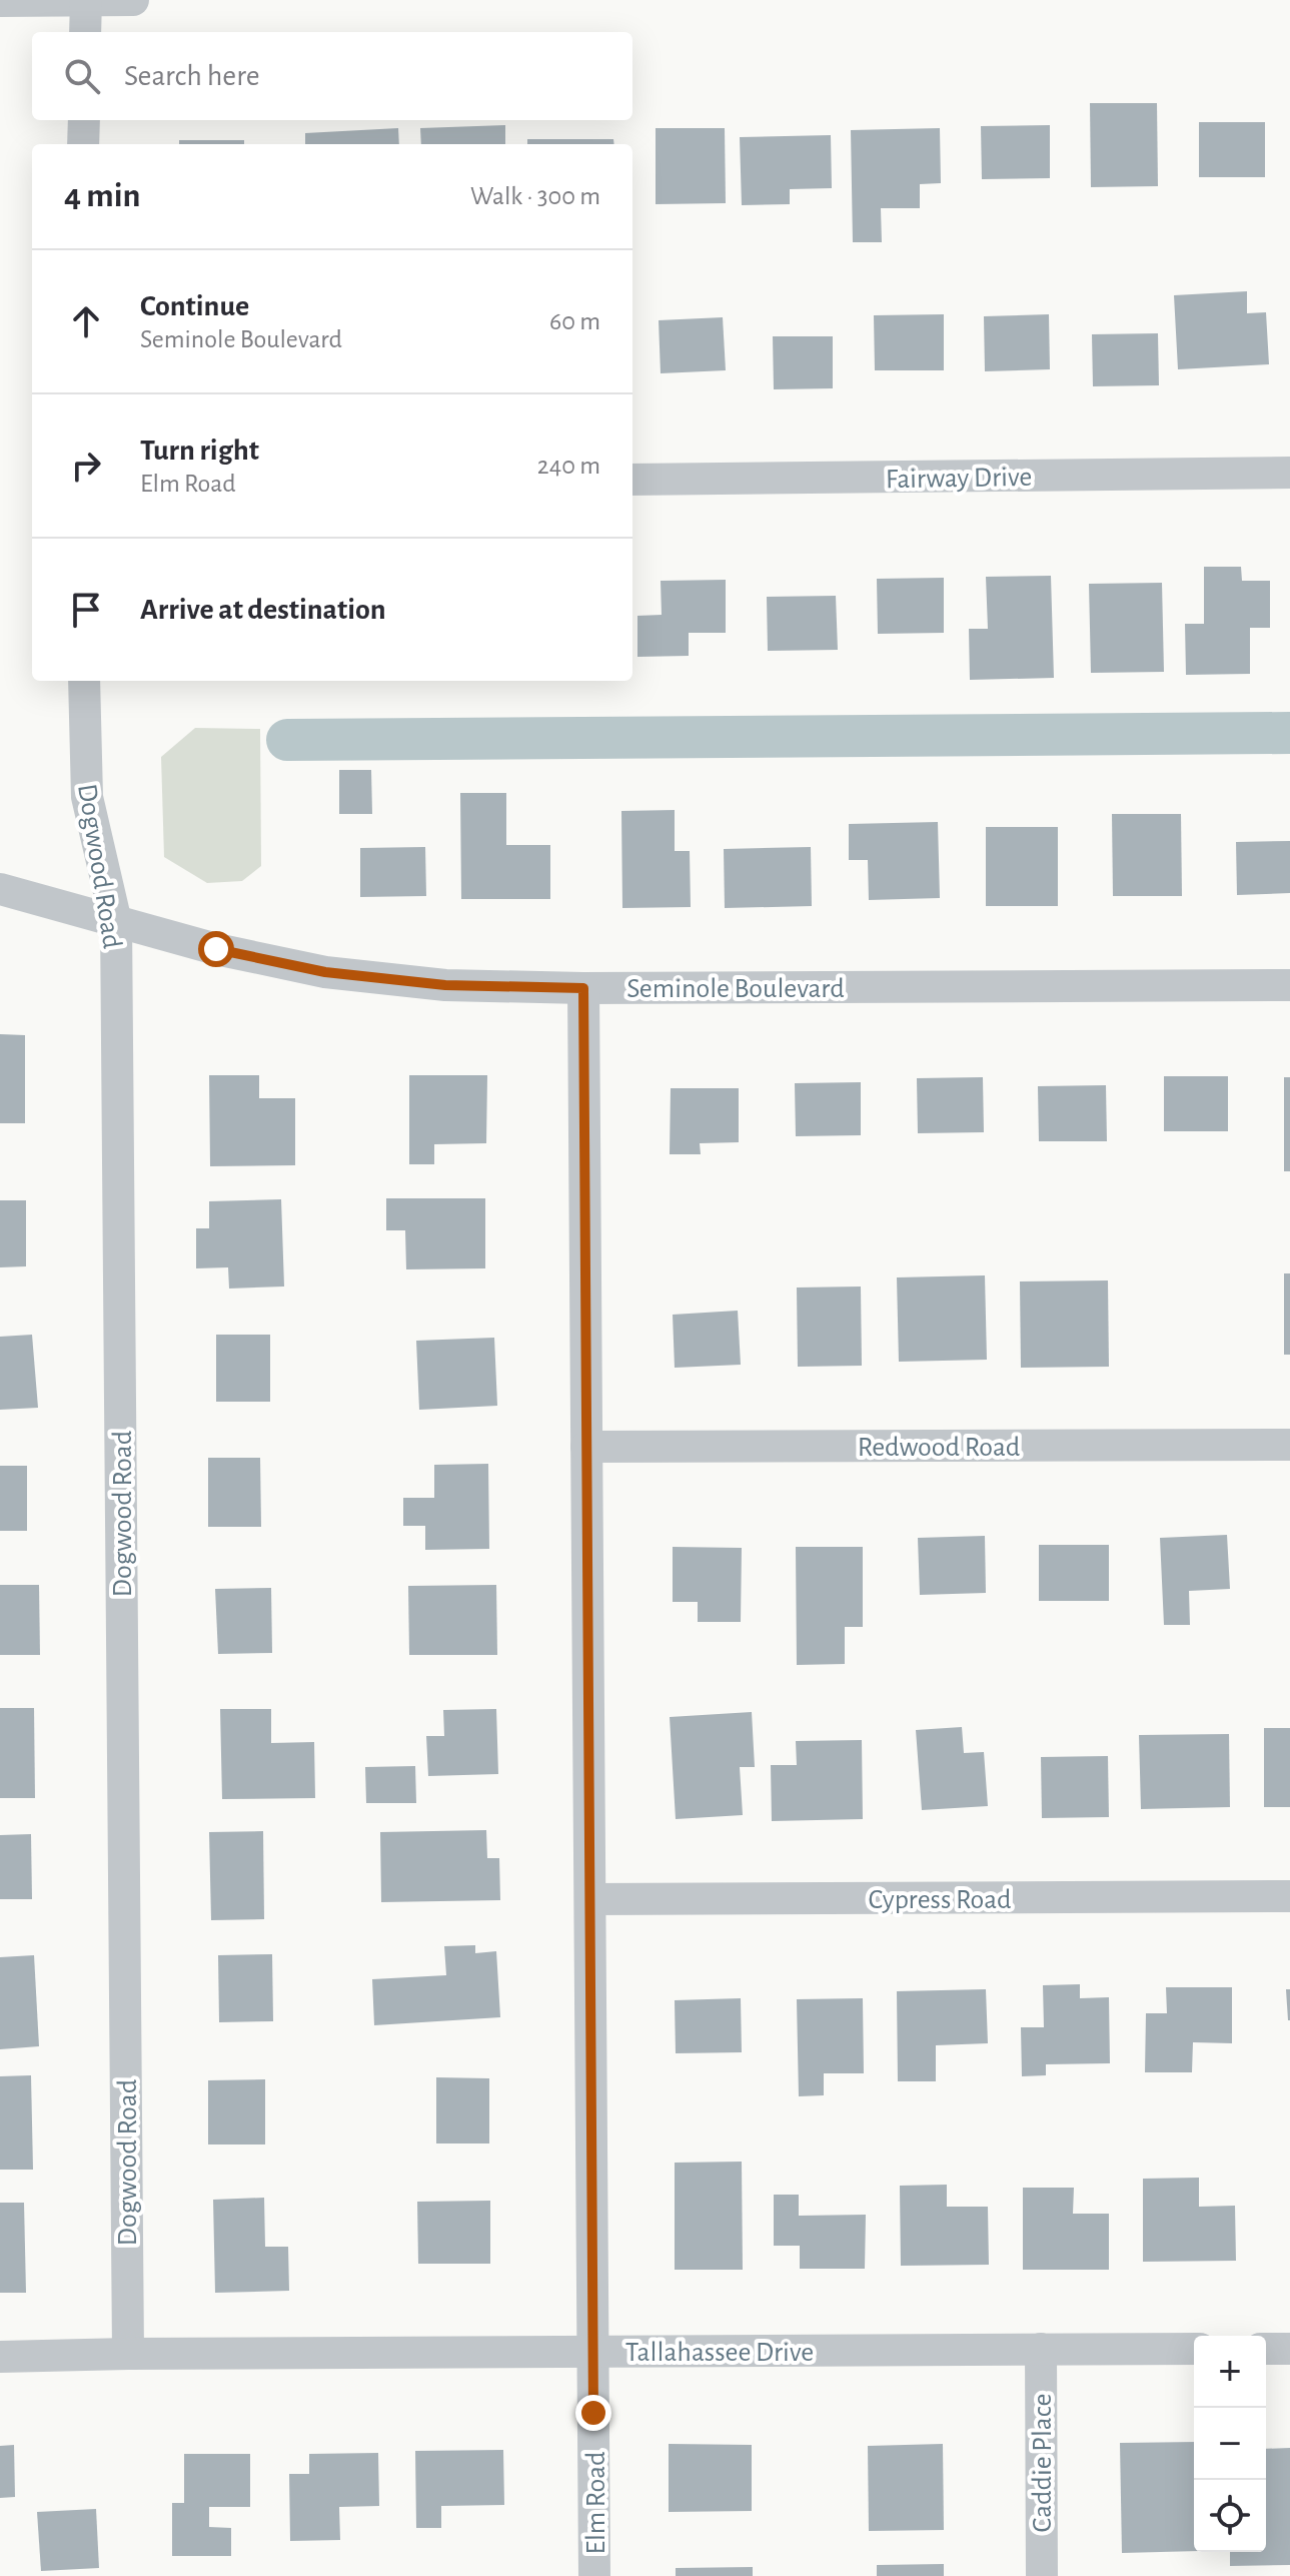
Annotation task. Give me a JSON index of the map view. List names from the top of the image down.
{
  "streets": {
    "street": [
      "Fairway Drive",
      "Dogwood Road",
      "Seminole Boulevard",
      "Redwood Road",
      "Cypress Road",
      "Tallahassee Drive",
      "Caddie Place",
      "Elm Road"
    ]
  },
  "crossings": [
    ["Dogwood Road", "Seminole Boulevard"],
    ["Dogwood Road", "Tallahassee Drive"],
    ["Seminole Boulevard", "Elm Road"],
    ["Redwood Road", "Elm Road"],
    ["Cypress Road", "Elm Road"],
    ["Tallahassee Drive", "Caddie Place"],
    ["Tallahassee Drive", "Elm Road"]
  ],
  "page": {
    "search": "Search here",
    "heading": ["4 min", "Walk · 300 m"],
    "list": [
      ["Continue", "Seminole Boulevard", "60 m"],
      ["Turn right", "Elm Road", "240 m"],
      "Arrive at destination"
    ],
    "map_buttons": ["+", "−"]
  }
}
